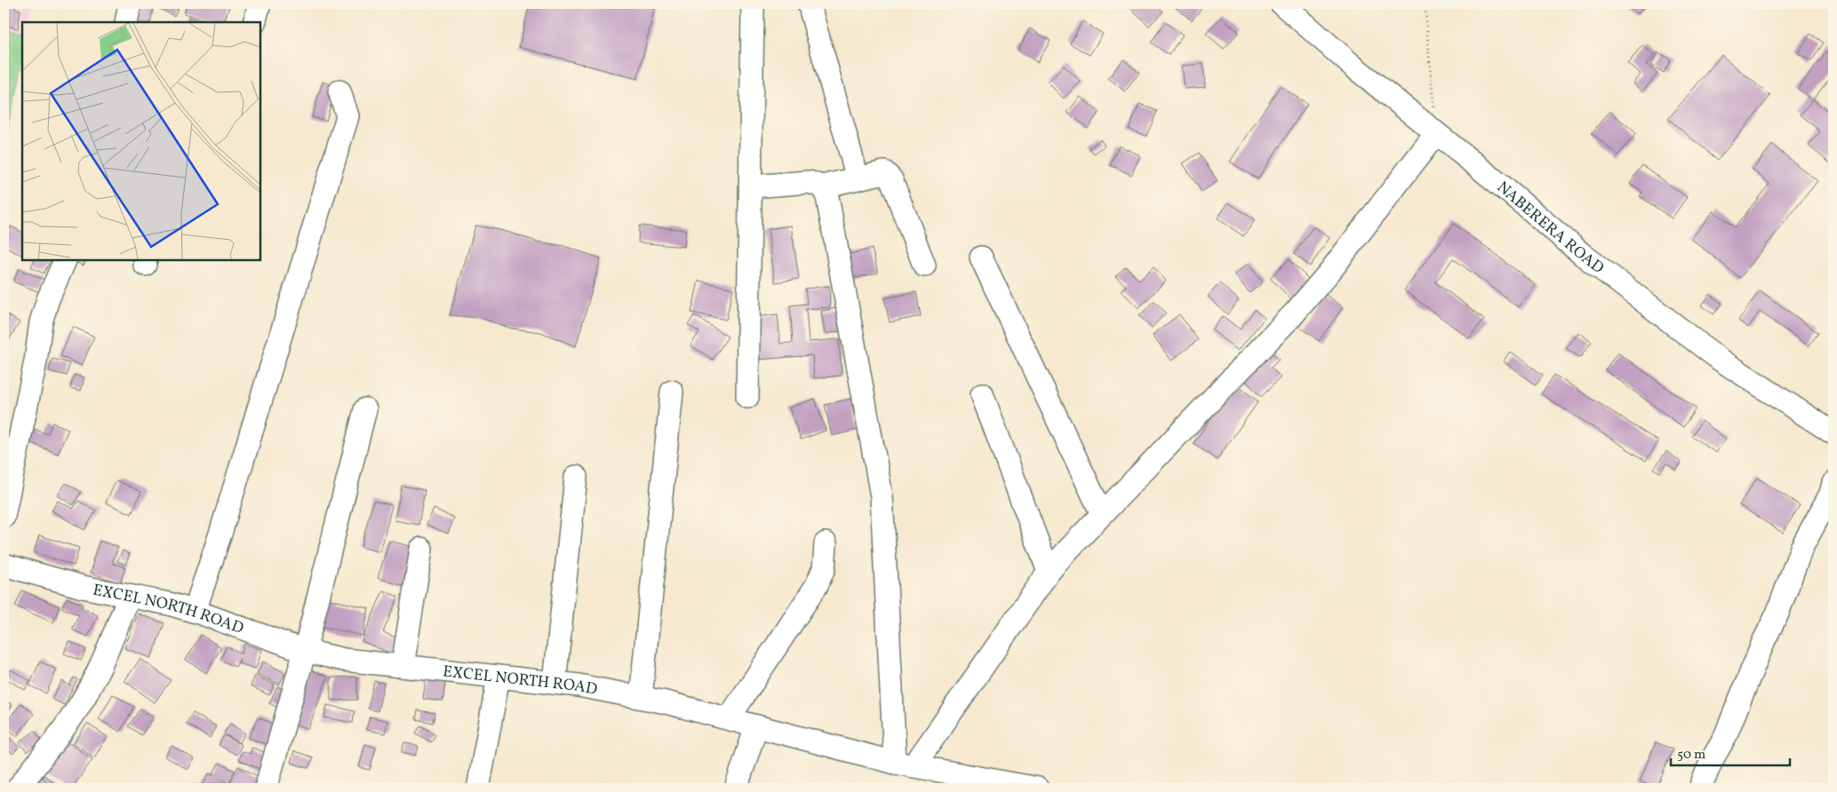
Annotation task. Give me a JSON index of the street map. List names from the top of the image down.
{
  "streets": {
    "street": ["NABERERA ROAD", "EXCEL NORTH ROAD"]
  },
  "scale_bar": "50 m"
}
